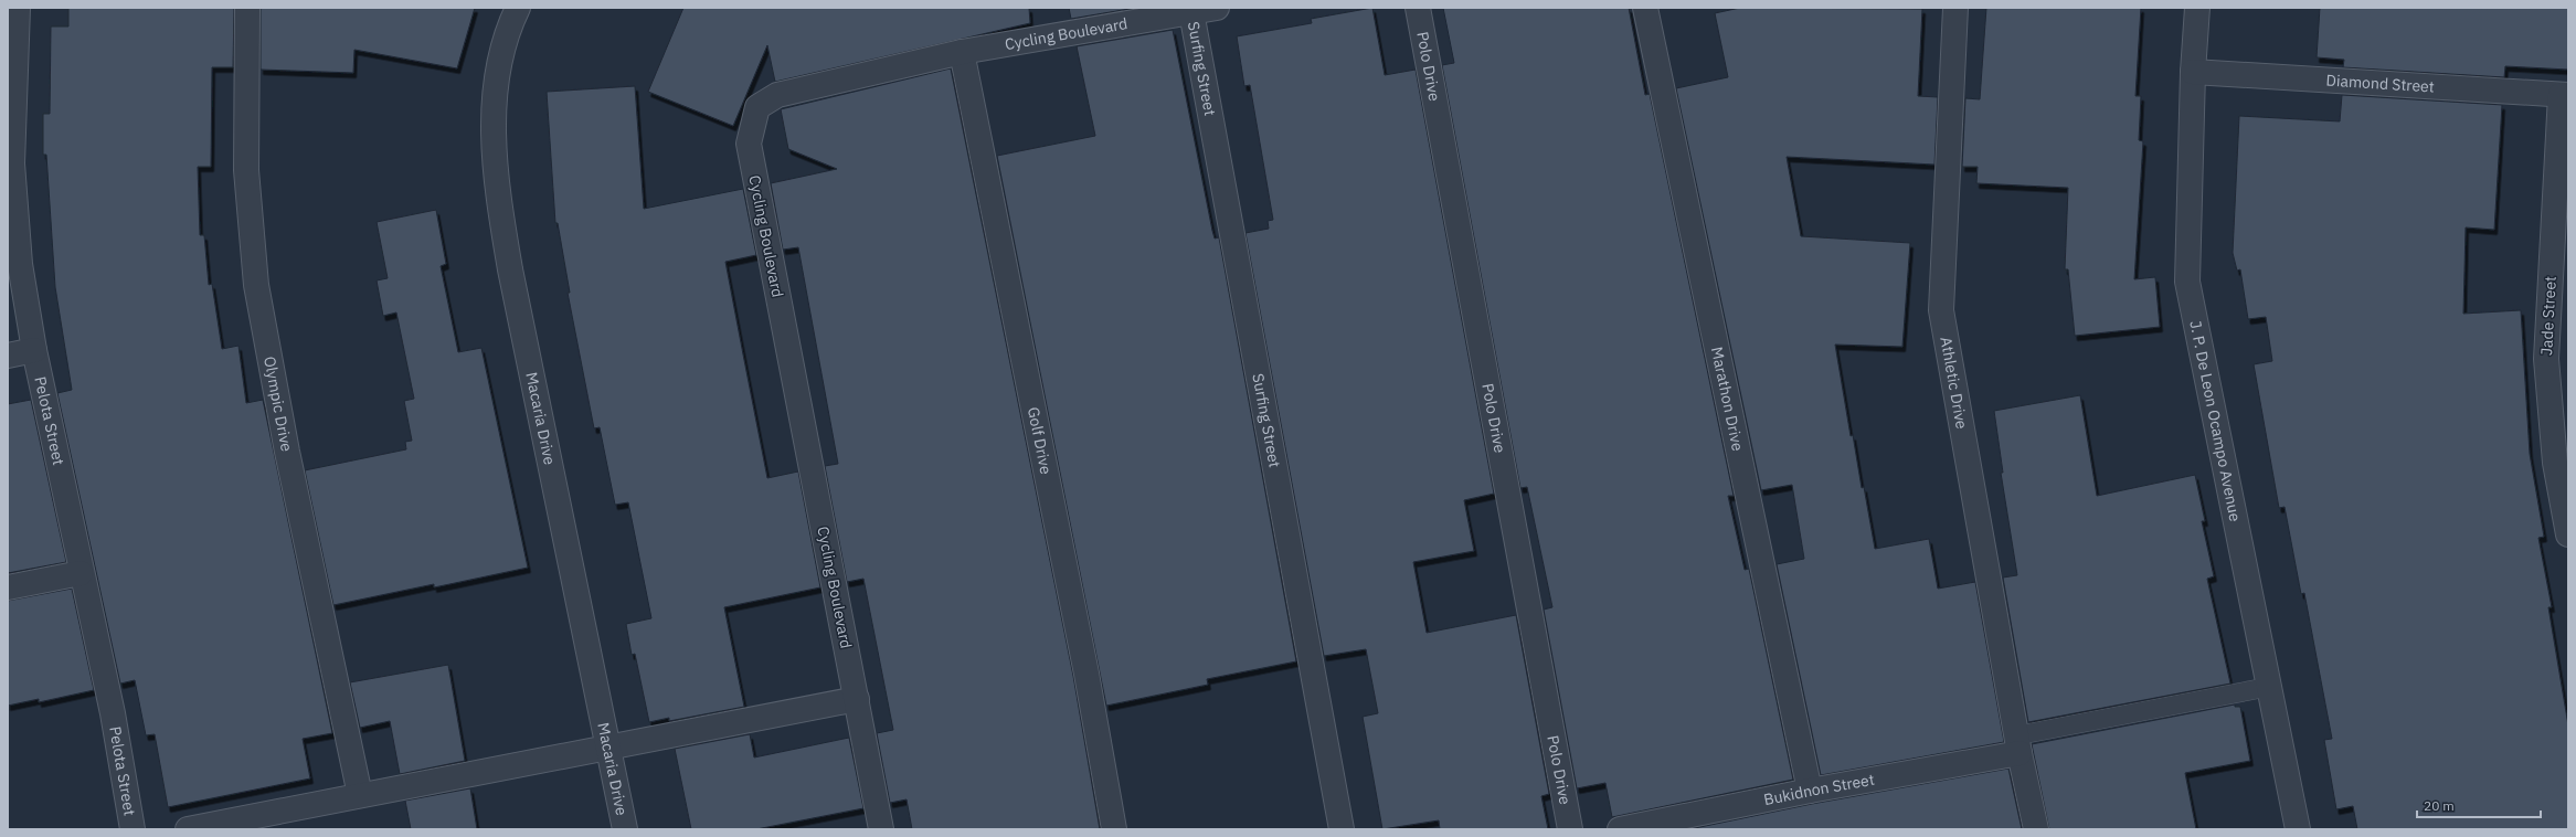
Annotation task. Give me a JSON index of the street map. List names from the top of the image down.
{
  "streets": {
    "street": [
      "Cycling Boulevard",
      "Polo Drive",
      "Surfing Street",
      "Diamond Street",
      "Jade Street",
      "Athletic Drive",
      "Marathon Drive",
      "Olympic Drive",
      "Macaria Drive",
      "J. P. De Leon Ocampo Avenue",
      "Pelota Street",
      "Golf Drive",
      "Bukidnon Street"
    ]
  },
  "crossings": [
    ["Cycling Boulevard", "Surfing Street"],
    ["Cycling Boulevard", "Golf Drive"],
    ["Diamond Street", "Jade Street"],
    ["Diamond Street", "J. P. De Leon Ocampo Avenue"],
    ["Athletic Drive", "Bukidnon Street"],
    ["Marathon Drive", "Bukidnon Street"]
  ],
  "scale_bar": "20 m"
}
